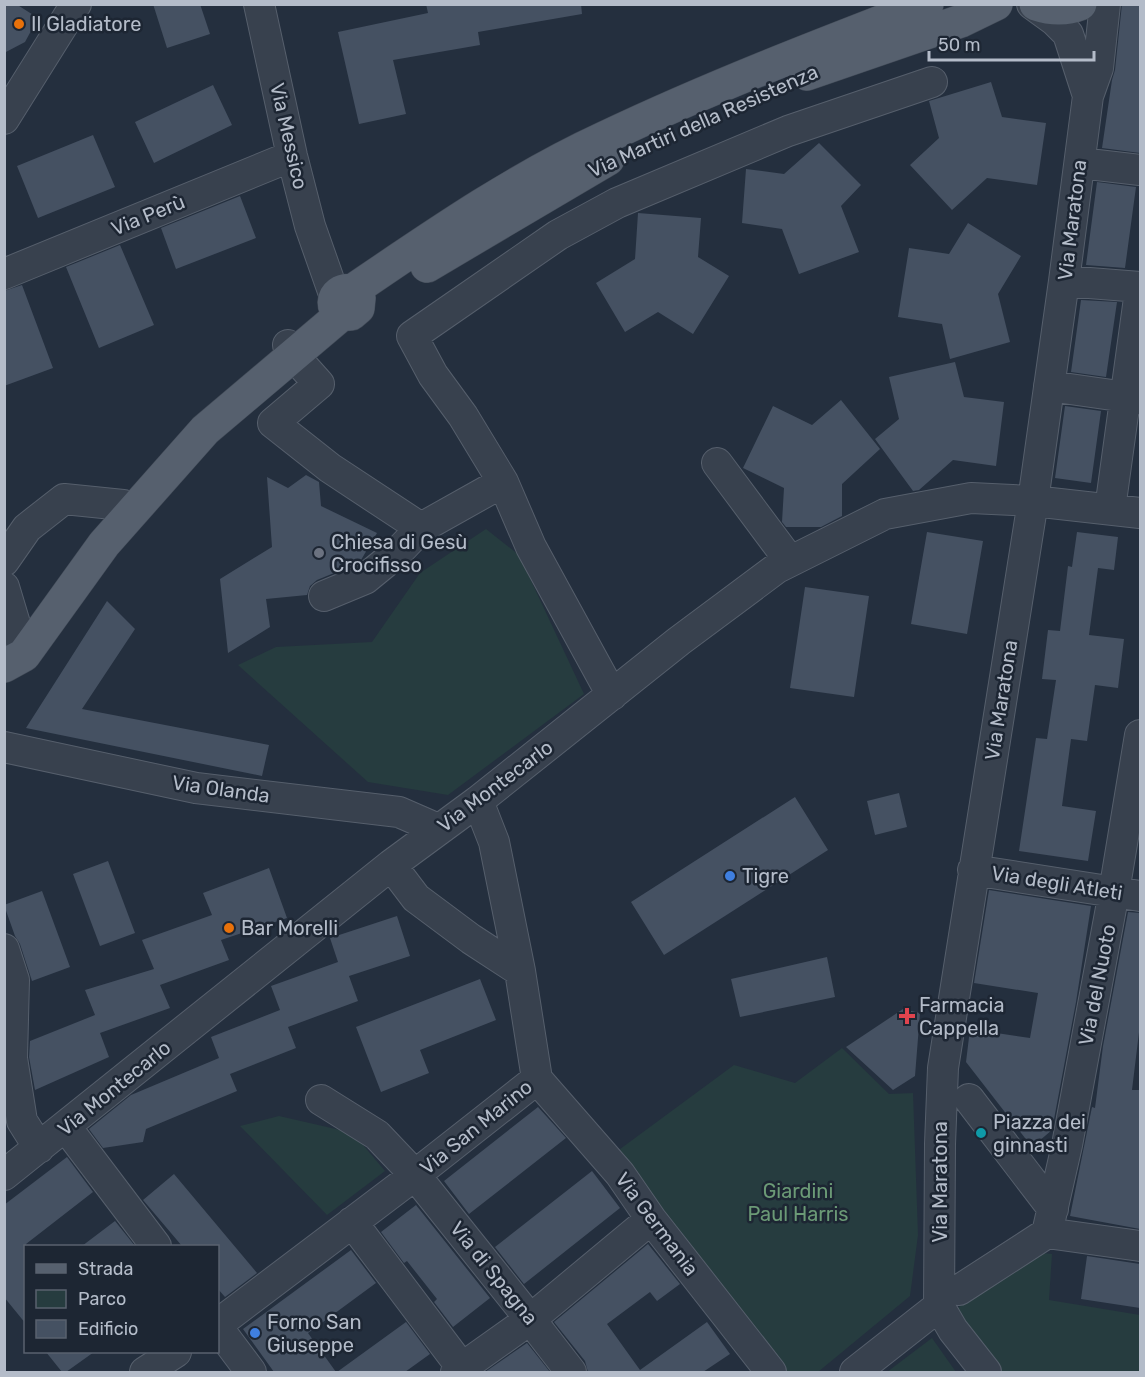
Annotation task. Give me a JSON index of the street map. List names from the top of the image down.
{
  "streets": {
    "main road": ["Via Martiri della Resistenza"],
    "street": [
      "Via Messico",
      "Via Perù",
      "Via Maratona",
      "Via Montecarlo",
      "Via Olanda",
      "Via degli Atleti",
      "Via del Nuoto",
      "Via San Marino",
      "Via Germania",
      "Via di Spagna"
    ]
  },
  "crossings": [
    ["Via Martiri della Resistenza", "Via Messico"],
    ["Via Messico", "Via Perù"],
    ["Via Maratona", "Via Montecarlo"],
    ["Via Maratona", "Via degli Atleti"],
    ["Via Montecarlo", "Via Olanda"],
    ["Via Montecarlo", "Via San Marino"],
    ["Via degli Atleti", "Via del Nuoto"],
    ["Via San Marino", "Via Germania"],
    ["Via San Marino", "Via di Spagna"]
  ],
  "parks": ["Giardini Paul Harris"],
  "places": {
    "other": [
      "Il Gladiatore",
      "Chiesa di Gesù Crocifisso",
      "Tigre",
      "Bar Morelli",
      "Piazza dei ginnasti",
      "Forno San Giuseppe"
    ],
    "health": ["Farmacia Cappella"]
  },
  "legend": ["Strada", "Parco", "Edificio"],
  "scale_bar": "50 m"
}
